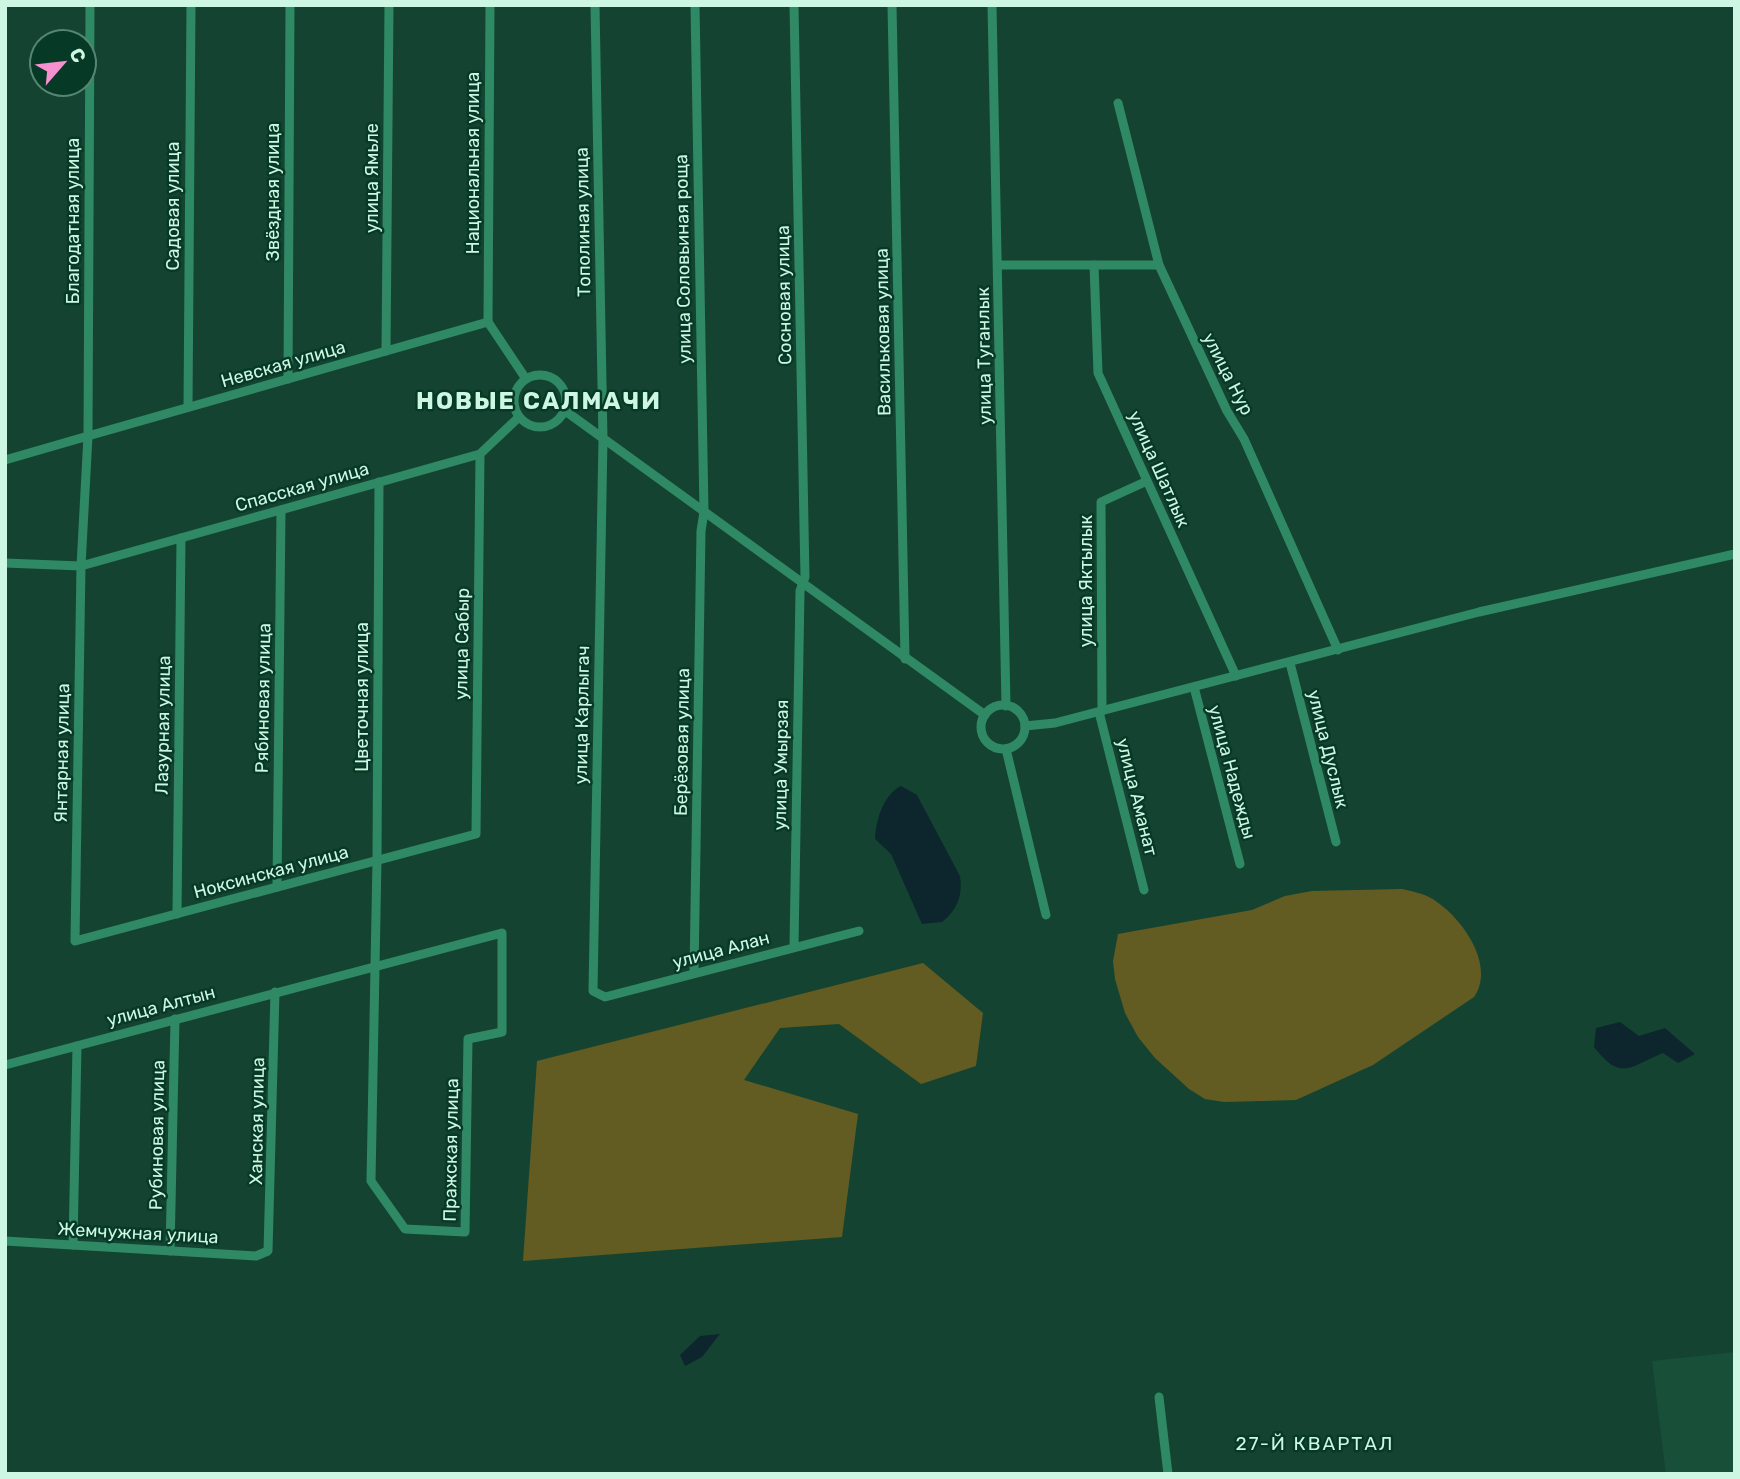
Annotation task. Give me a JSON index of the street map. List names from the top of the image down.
{
  "streets": {
    "street": [
      "Национальная улица",
      "улица Ямьле",
      "Звёздная улица",
      "Садовая улица",
      "Благодатная улица",
      "Тополиная улица",
      "улица Соловьиная роща",
      "Сосновая улица",
      "Васильковая улица",
      "улица Туганлык",
      "Невская улица",
      "улица Нур",
      "улица Шатлык",
      "Спасская улица",
      "улица Яктылык",
      "улица Сабыр",
      "Цветочная улица",
      "Рябиновая улица",
      "улица Карлыгач",
      "Лазурная улица",
      "Берёзовая улица",
      "улица Дуслык",
      "Янтарная улица",
      "улица Умырзая",
      "улица Надежды",
      "улица Аманат",
      "Ноксинская улица",
      "улица Алан",
      "улица Алтын",
      "Ханская улица",
      "Рубиновая улица",
      "Пражская улица",
      "Жемчужная улица"
    ]
  },
  "crossings": [
    ["Национальная улица", "Невская улица"],
    ["улица Ямьле", "Невская улица"],
    ["Звёздная улица", "Невская улица"],
    ["Садовая улица", "Невская улица"],
    ["Благодатная улица", "Невская улица"],
    ["Благодатная улица", "Спасская улица"],
    ["Благодатная улица", "Янтарная улица"],
    ["Тополиная улица", "улица Карлыгач"],
    ["улица Соловьиная роща", "Берёзовая улица"],
    ["Сосновая улица", "улица Умырзая"],
    ["улица Шатлык", "улица Яктылык"],
    ["Спасская улица", "улица Сабыр"],
    ["Спасская улица", "Цветочная улица"],
    ["Спасская улица", "Рябиновая улица"],
    ["Спасская улица", "Лазурная улица"],
    ["Спасская улица", "Янтарная улица"],
    ["улица Яктылык", "улица Аманат"],
    ["улица Сабыр", "Ноксинская улица"],
    ["Цветочная улица", "Ноксинская улица"],
    ["Цветочная улица", "Пражская улица"],
    ["Рябиновая улица", "Ноксинская улица"],
    ["улица Карлыгач", "улица Алан"],
    ["Лазурная улица", "Ноксинская улица"],
    ["Берёзовая улица", "улица Алан"],
    ["Янтарная улица", "Ноксинская улица"],
    ["улица Умырзая", "улица Алан"],
    ["улица Алтын", "Ханская улица"],
    ["улица Алтын", "Рубиновая улица"],
    ["улица Алтын", "Пражская улица"],
    ["Ханская улица", "Жемчужная улица"],
    ["Рубиновая улица", "Жемчужная улица"]
  ],
  "districts": ["НОВЫЕ САЛМАЧИ", "27-Й КВАРТАЛ"],
  "north": "top right"
}
